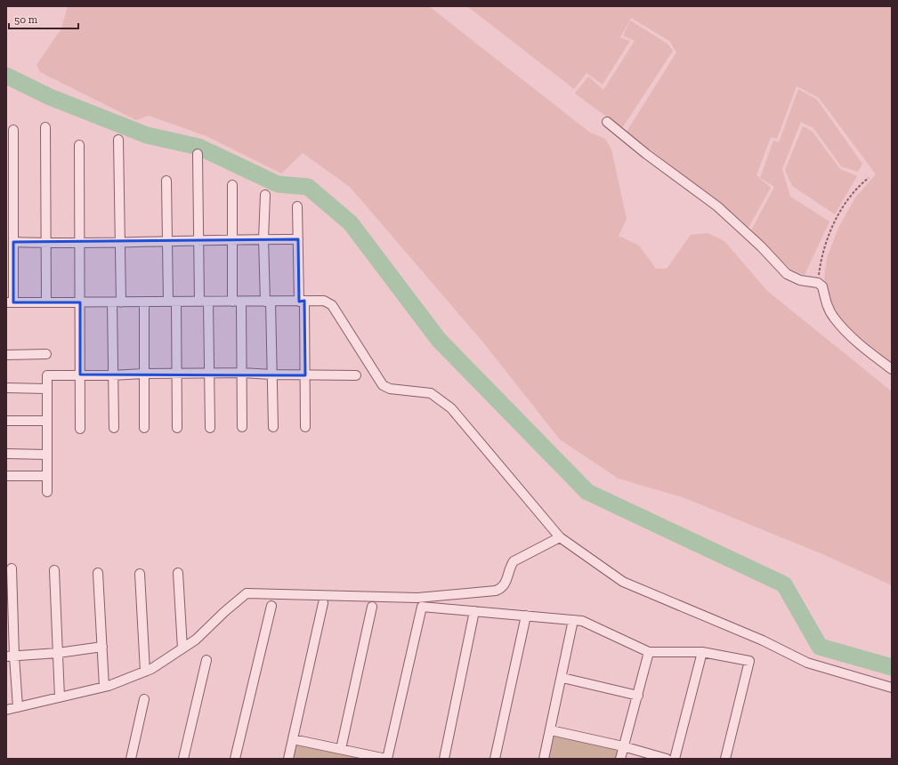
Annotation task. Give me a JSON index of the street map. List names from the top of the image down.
{
  "scale_bar": "50 m"
}
